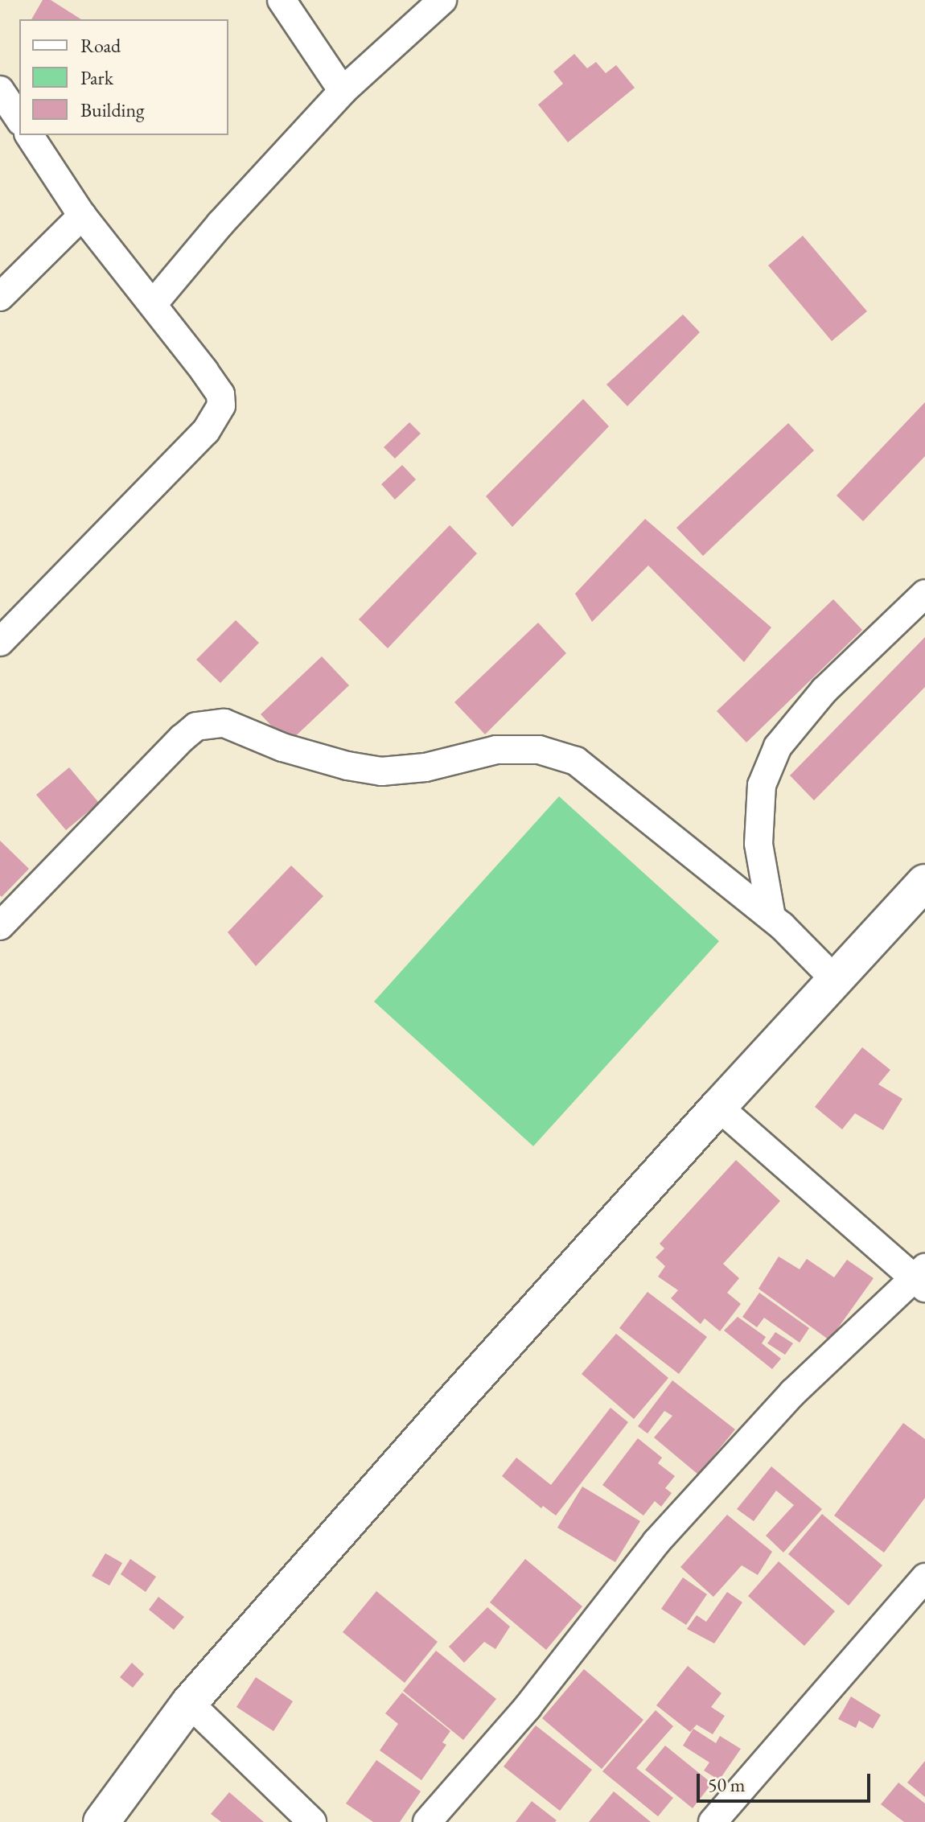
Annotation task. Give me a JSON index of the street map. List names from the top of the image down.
{
  "legend": ["Road", "Park", "Building"],
  "scale_bar": "50 m"
}
